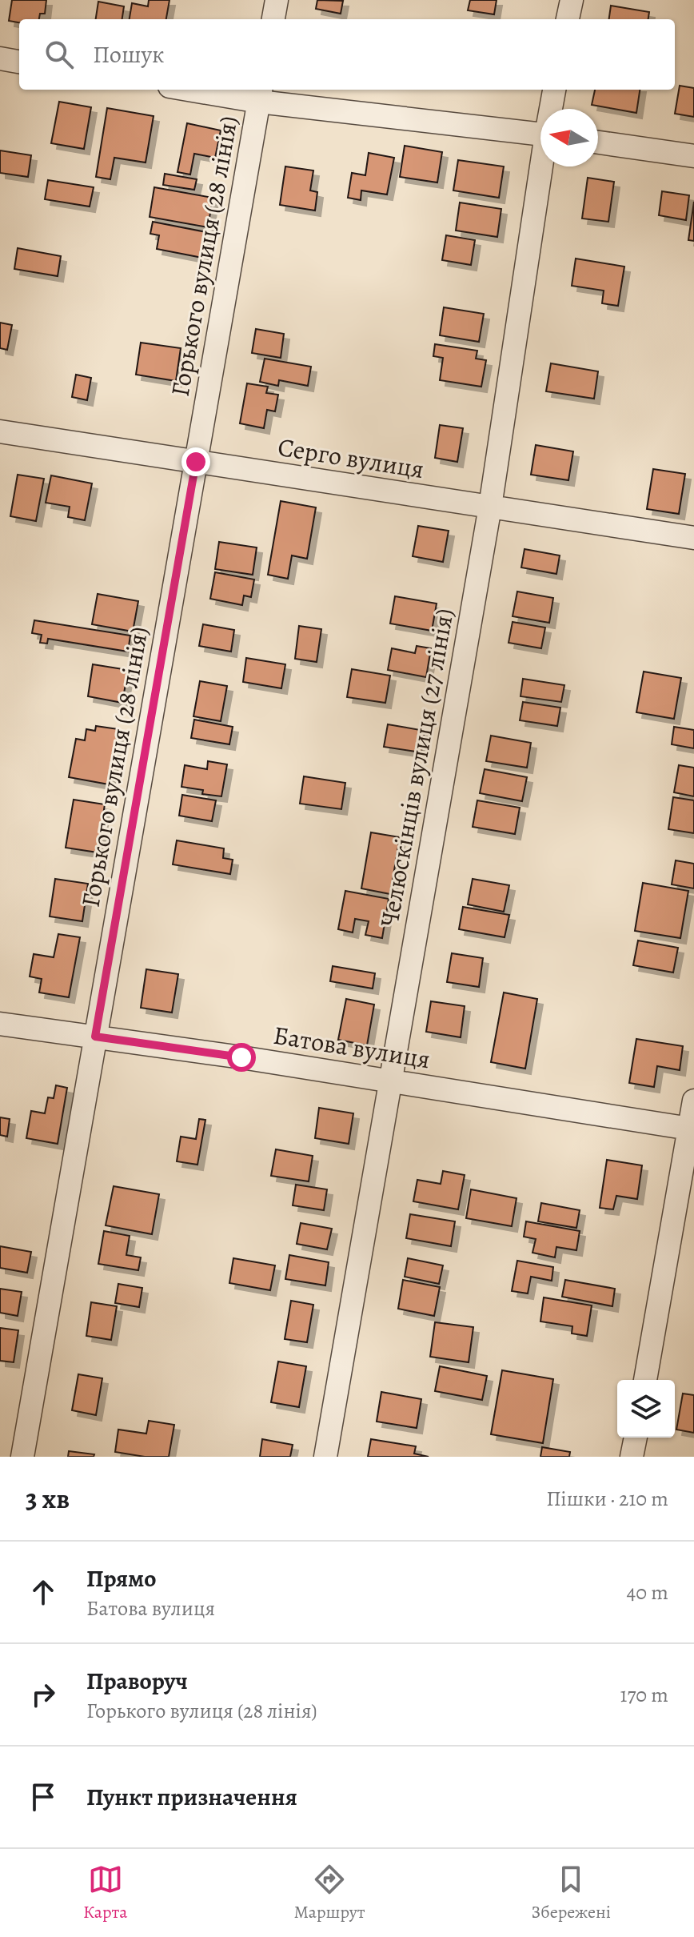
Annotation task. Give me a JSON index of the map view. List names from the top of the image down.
{
  "streets": {
    "street": [
      "Горького вулиця (28 лiнiя)",
      "Серго вулиця",
      "Челюскінців вулиця (27 лiнiя)",
      "Батова вулиця"
    ]
  },
  "crossings": [
    ["Горького вулиця (28 лiнiя)", "Серго вулиця"],
    ["Горького вулиця (28 лiнiя)", "Батова вулиця"],
    ["Серго вулиця", "Челюскінців вулиця (27 лiнiя)"],
    ["Челюскінців вулиця (27 лiнiя)", "Батова вулиця"]
  ],
  "north": "left",
  "page": {
    "search": "Пошук",
    "heading": ["3 хв", "Пішки · 210 m"],
    "list": [
      ["Прямо", "Батова вулиця", "40 m"],
      ["Праворуч", "Горького вулиця (28 лiнiя)", "170 m"],
      "Пункт призначення"
    ],
    "nav": ["Карта", "Маршрут", "Збережені"]
  }
}
